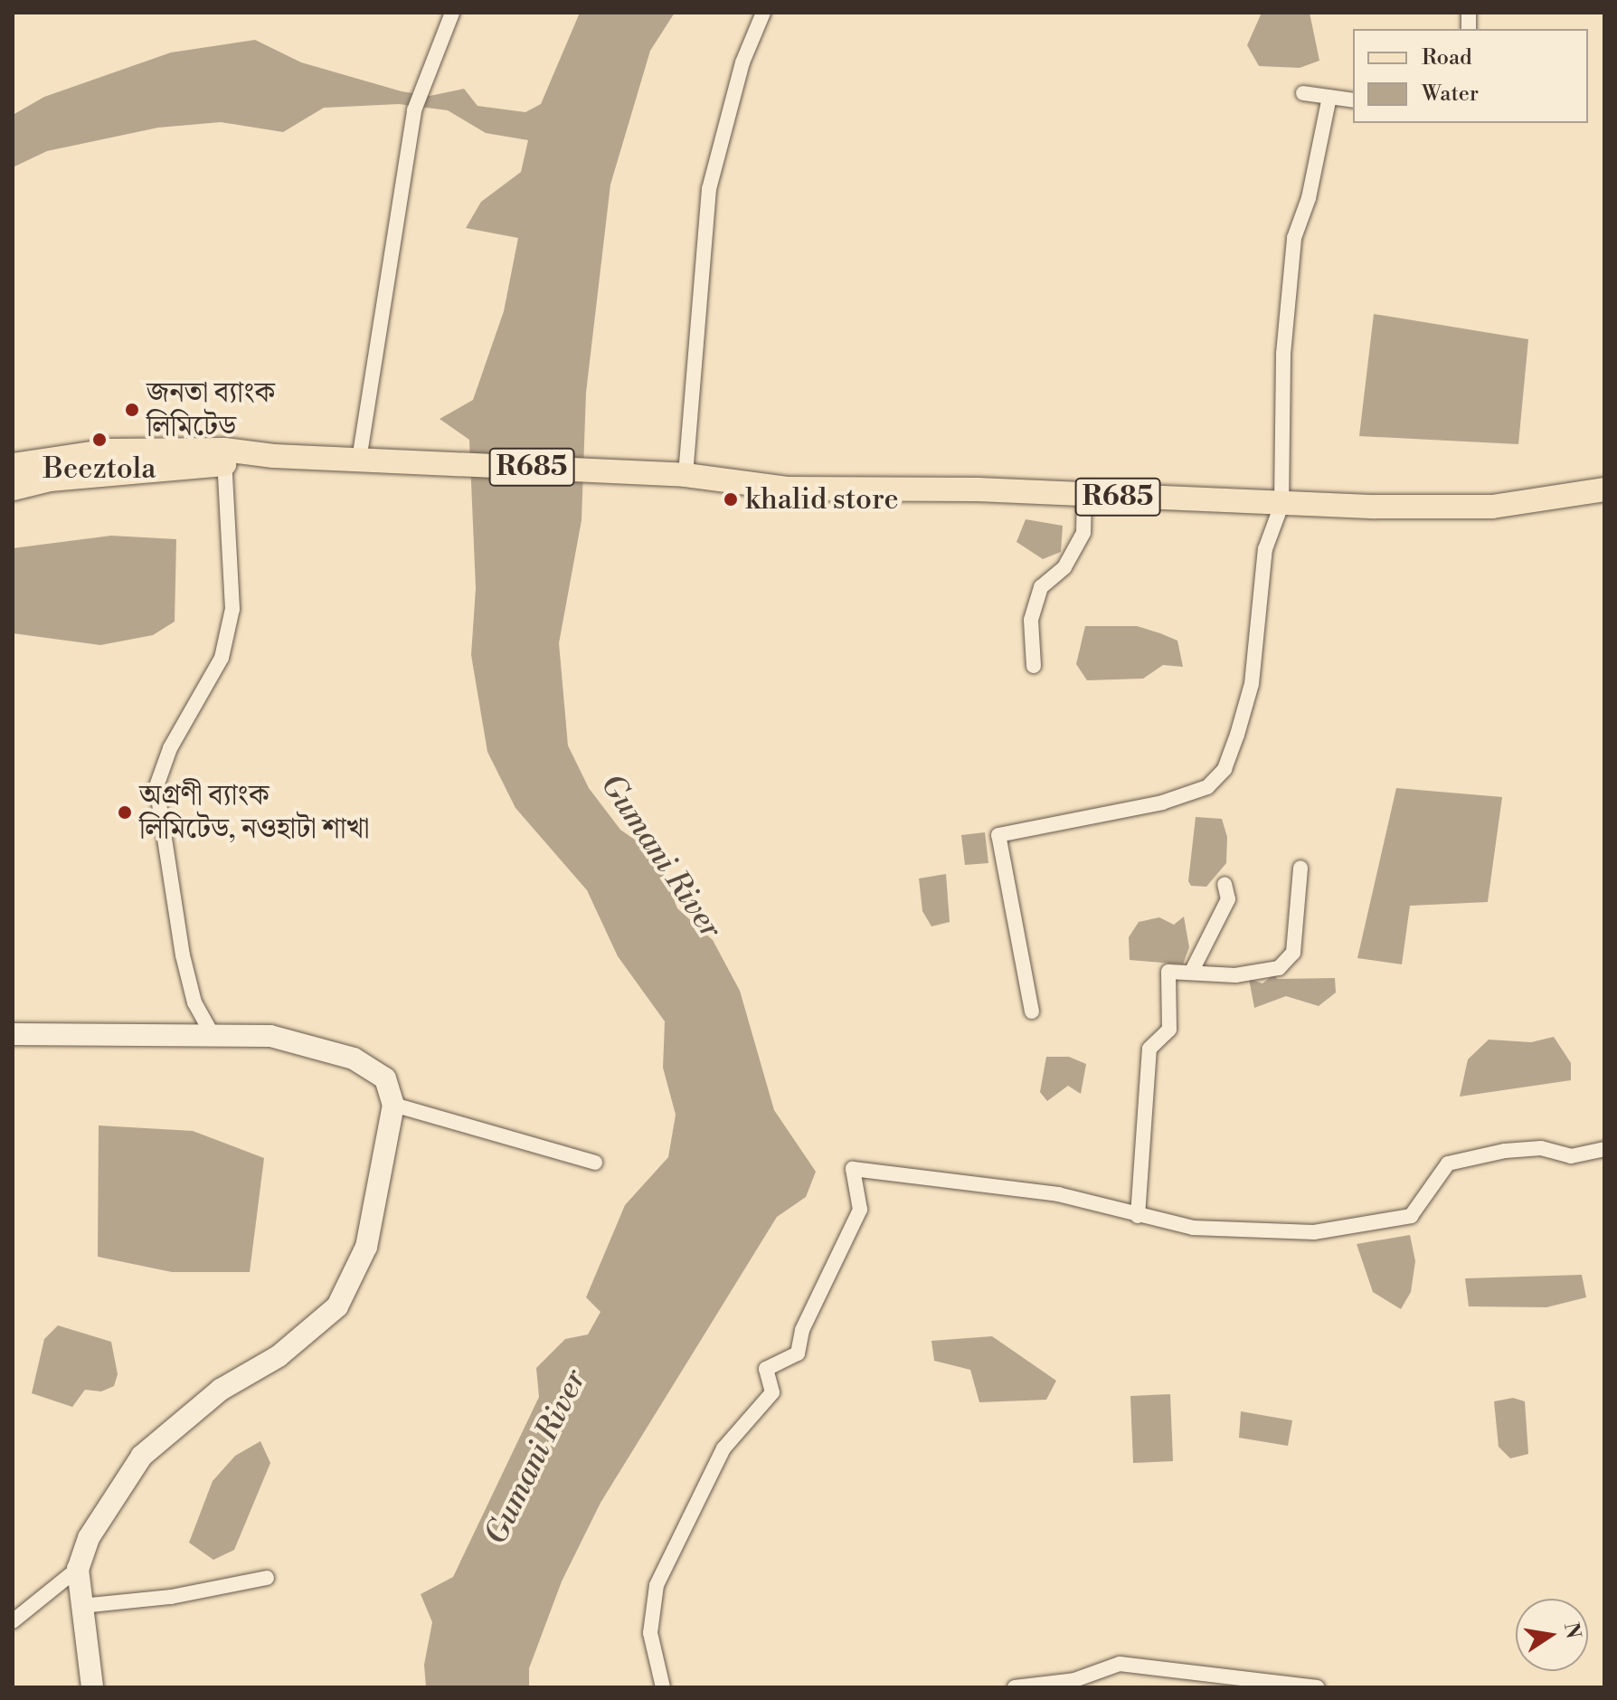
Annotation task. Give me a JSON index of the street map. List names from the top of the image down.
{
  "streets": {
    "main road": ["R685"]
  },
  "water": ["Gumani River"],
  "places": [
    "জনতা ব্যাংক লিমিটেড",
    "Beeztola",
    "khalid store",
    "অগ্রণী ব্যাংক লিমিটেড, নওহাটা শাখা"
  ],
  "legend": ["Road", "Water"],
  "north": "right"
}
